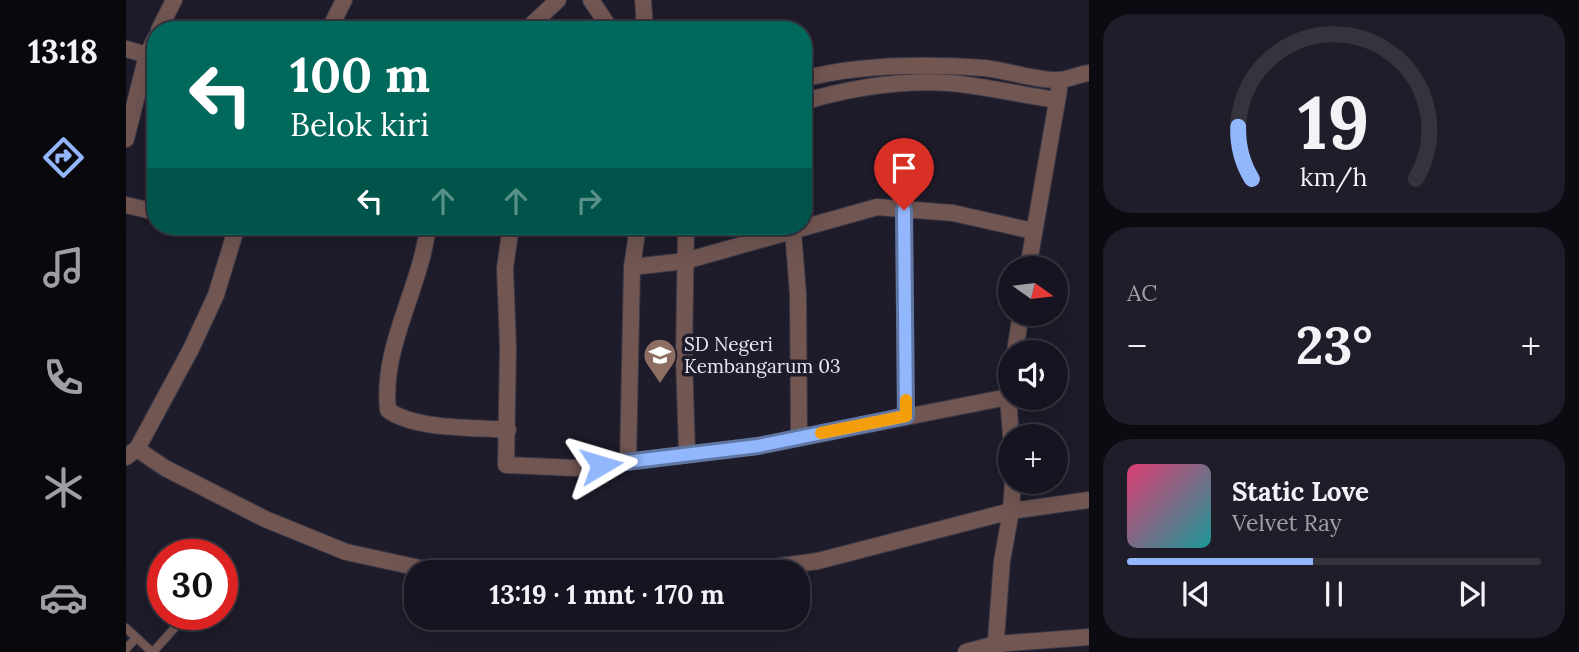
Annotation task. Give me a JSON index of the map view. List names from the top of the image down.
{
  "places": {
    "school or university": ["SD Negeri Kembangarum 03"]
  },
  "north": "right",
  "page": {
    "tabs": "13:18",
    "turn": ["100 m", "Belok kiri"],
    "tile": "AC",
    "map_buttons": "+",
    "heat": ["−", "23°", "+"],
    "song": ["Static Love", "Velvet Ray"],
    "limit": "30",
    "trip": "13:19 · 1 mnt · 170 m",
    "gauge": ["19", "km/h"]
  }
}
